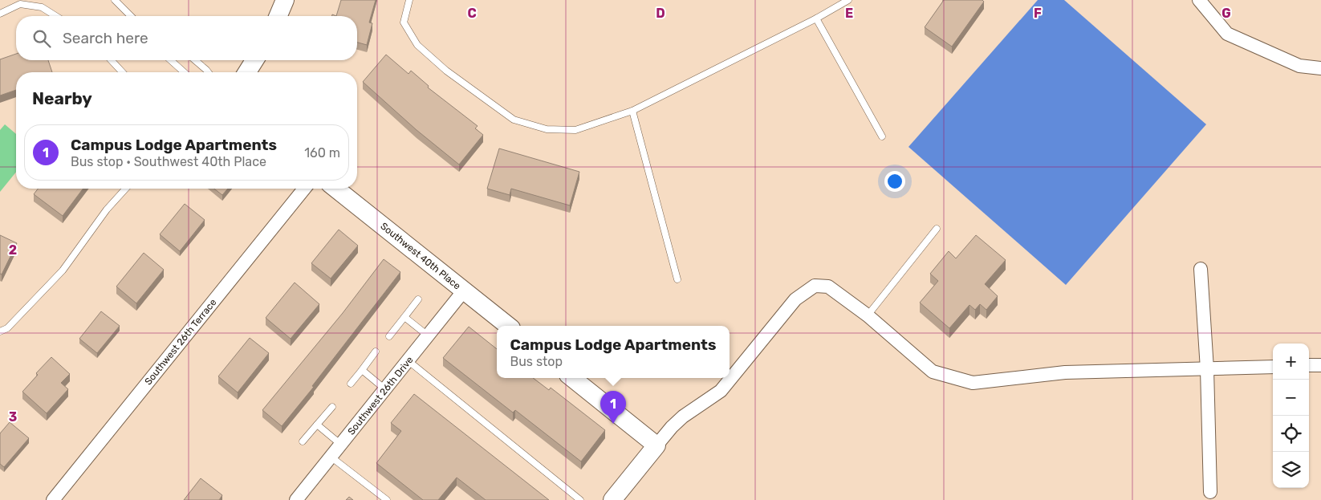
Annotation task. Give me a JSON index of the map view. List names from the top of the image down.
{
  "streets": {
    "street": ["Southwest 40th Place", "Southwest 26th Terrace", "Southwest 26th Drive"]
  },
  "crossings": [
    ["Southwest 40th Place", "Southwest 26th Drive"]
  ],
  "page": {
    "search": "Search here",
    "heading": "Nearby",
    "list": [
      {
        "mark": "1",
        "name": "Campus Lodge Apartments",
        "note": "Bus stop · Southwest 40th Place",
        "value": "160 m"
      }
    ],
    "popup": ["Campus Lodge Apartments", "Bus stop"],
    "map_buttons": ["+", "−"],
    "pins": "1"
  },
  "grid": {
    "columns": [
      "C",
      "D",
      "E",
      "F",
      "G"
    ],
    "rows": ["2", "3"]
  }
}
